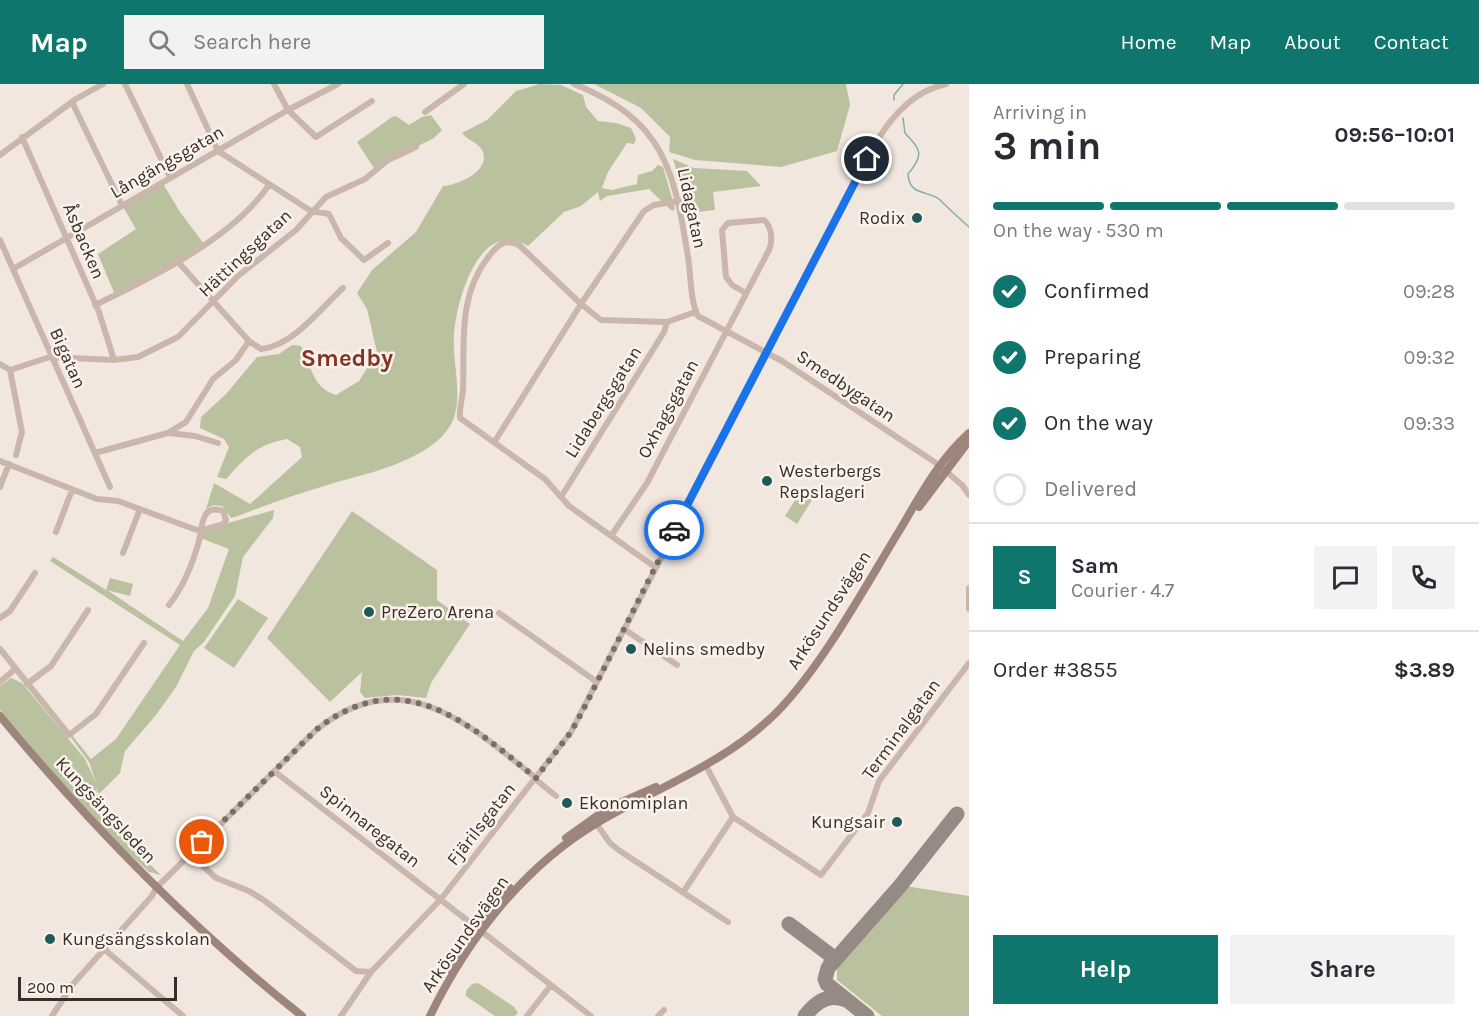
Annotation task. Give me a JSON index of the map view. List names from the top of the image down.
{
  "streets": {
    "main road": ["Arkösundsvägen", "Kungsängsleden"],
    "street": [
      "Långängsgatan",
      "Lidagatan",
      "Åsbacken",
      "Hättingsgatan",
      "Bigatan",
      "Smedbygatan",
      "Lidabergsgatan",
      "Oxhagsgatan",
      "Terminalgatan",
      "Fjärilsgatan",
      "Spinnaregatan"
    ]
  },
  "crossings": [
    ["Långängsgatan", "Åsbacken"],
    ["Långängsgatan", "Bigatan"],
    ["Lidagatan", "Smedbygatan"],
    ["Åsbacken", "Hättingsgatan"],
    ["Hättingsgatan", "Bigatan"],
    ["Smedbygatan", "Oxhagsgatan"],
    ["Smedbygatan", "Arkösundsvägen"],
    ["Smedbygatan", "Fjärilsgatan"],
    ["Arkösundsvägen", "Terminalgatan"],
    ["Arkösundsvägen", "Spinnaregatan"],
    ["Fjärilsgatan", "Spinnaregatan"]
  ],
  "districts": ["Smedby"],
  "places": [
    "Rodix",
    "Westerbergs Repslageri",
    "PreZero Arena",
    "Nelins smedby",
    "Ekonomiplan",
    "Kungsair",
    "Kungsängsskolan"
  ],
  "scale_bar": "200 m",
  "page": {
    "header": "Map",
    "search": "Search here",
    "nav": [
      "Home",
      "Map",
      "About",
      "Contact"
    ],
    "heading": ["3 min", "Arriving in", "09:56–10:01"],
    "panel": [
      "Sam",
      "Courier · 4.7",
      "Order #3855",
      "$3.89"
    ],
    "bar": "On the way · 530 m",
    "list": [
      ["Confirmed", "09:28"],
      ["Preparing", "09:32"],
      ["On the way", "09:33"],
      "Delivered"
    ],
    "round": "S",
    "buttons": ["Help", "Share"],
    "scale": "200 m"
  }
}
